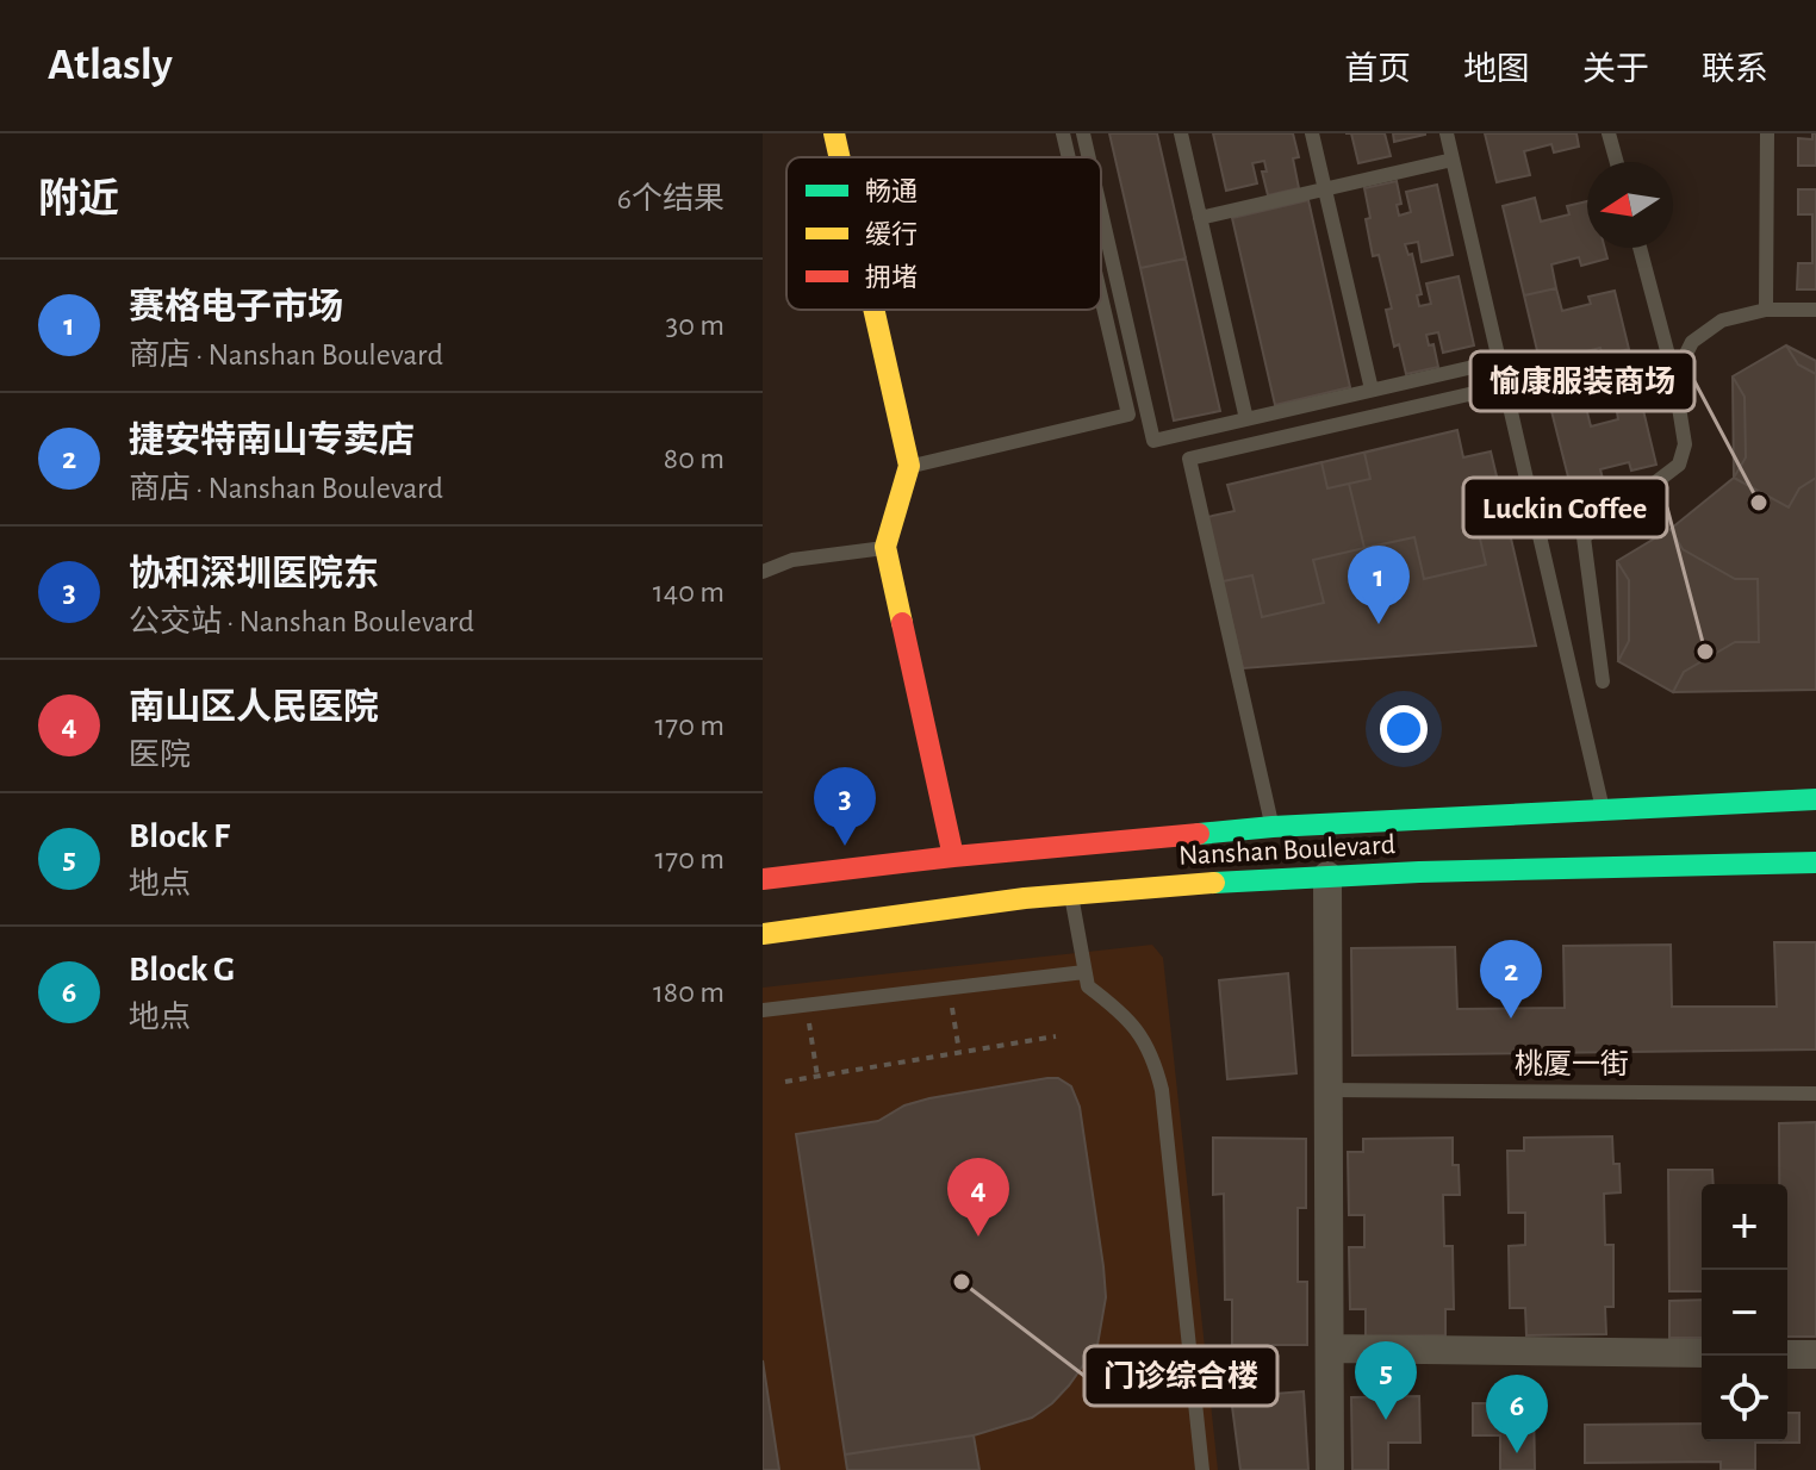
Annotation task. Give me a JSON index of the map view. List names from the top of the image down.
{
  "streets": {
    "main road": ["Nanshan Boulevard"],
    "lane": ["桃厦一街"]
  },
  "places": ["愉康服装商场", "Luckin Coffee", "门诊综合楼"],
  "legend": ["畅通", "缓行", "拥堵"],
  "north": "left",
  "page": {
    "header": "Atlasly",
    "nav": [
      "首页",
      "地图",
      "关于",
      "联系"
    ],
    "heading": ["附近", "6个结果"],
    "list": [
      {
        "mark": "1",
        "name": "赛格电子市场",
        "note": "商店 · Nanshan Boulevard",
        "value": "30 m"
      },
      {
        "mark": "2",
        "name": "捷安特南山专卖店",
        "note": "商店 · Nanshan Boulevard",
        "value": "80 m"
      },
      {
        "mark": "3",
        "name": "协和深圳医院东",
        "note": "公交站 · Nanshan Boulevard",
        "value": "140 m"
      },
      {
        "mark": "4",
        "name": "南山区人民医院",
        "note": "医院",
        "value": "170 m"
      },
      {
        "mark": "5",
        "name": "Block F",
        "note": "地点",
        "value": "170 m"
      },
      {
        "mark": "6",
        "name": "Block G",
        "note": "地点",
        "value": "180 m"
      }
    ],
    "pins": [
      "1",
      "3",
      "2",
      "4",
      "5",
      "6"
    ],
    "map_buttons": ["+", "−"]
  }
}
